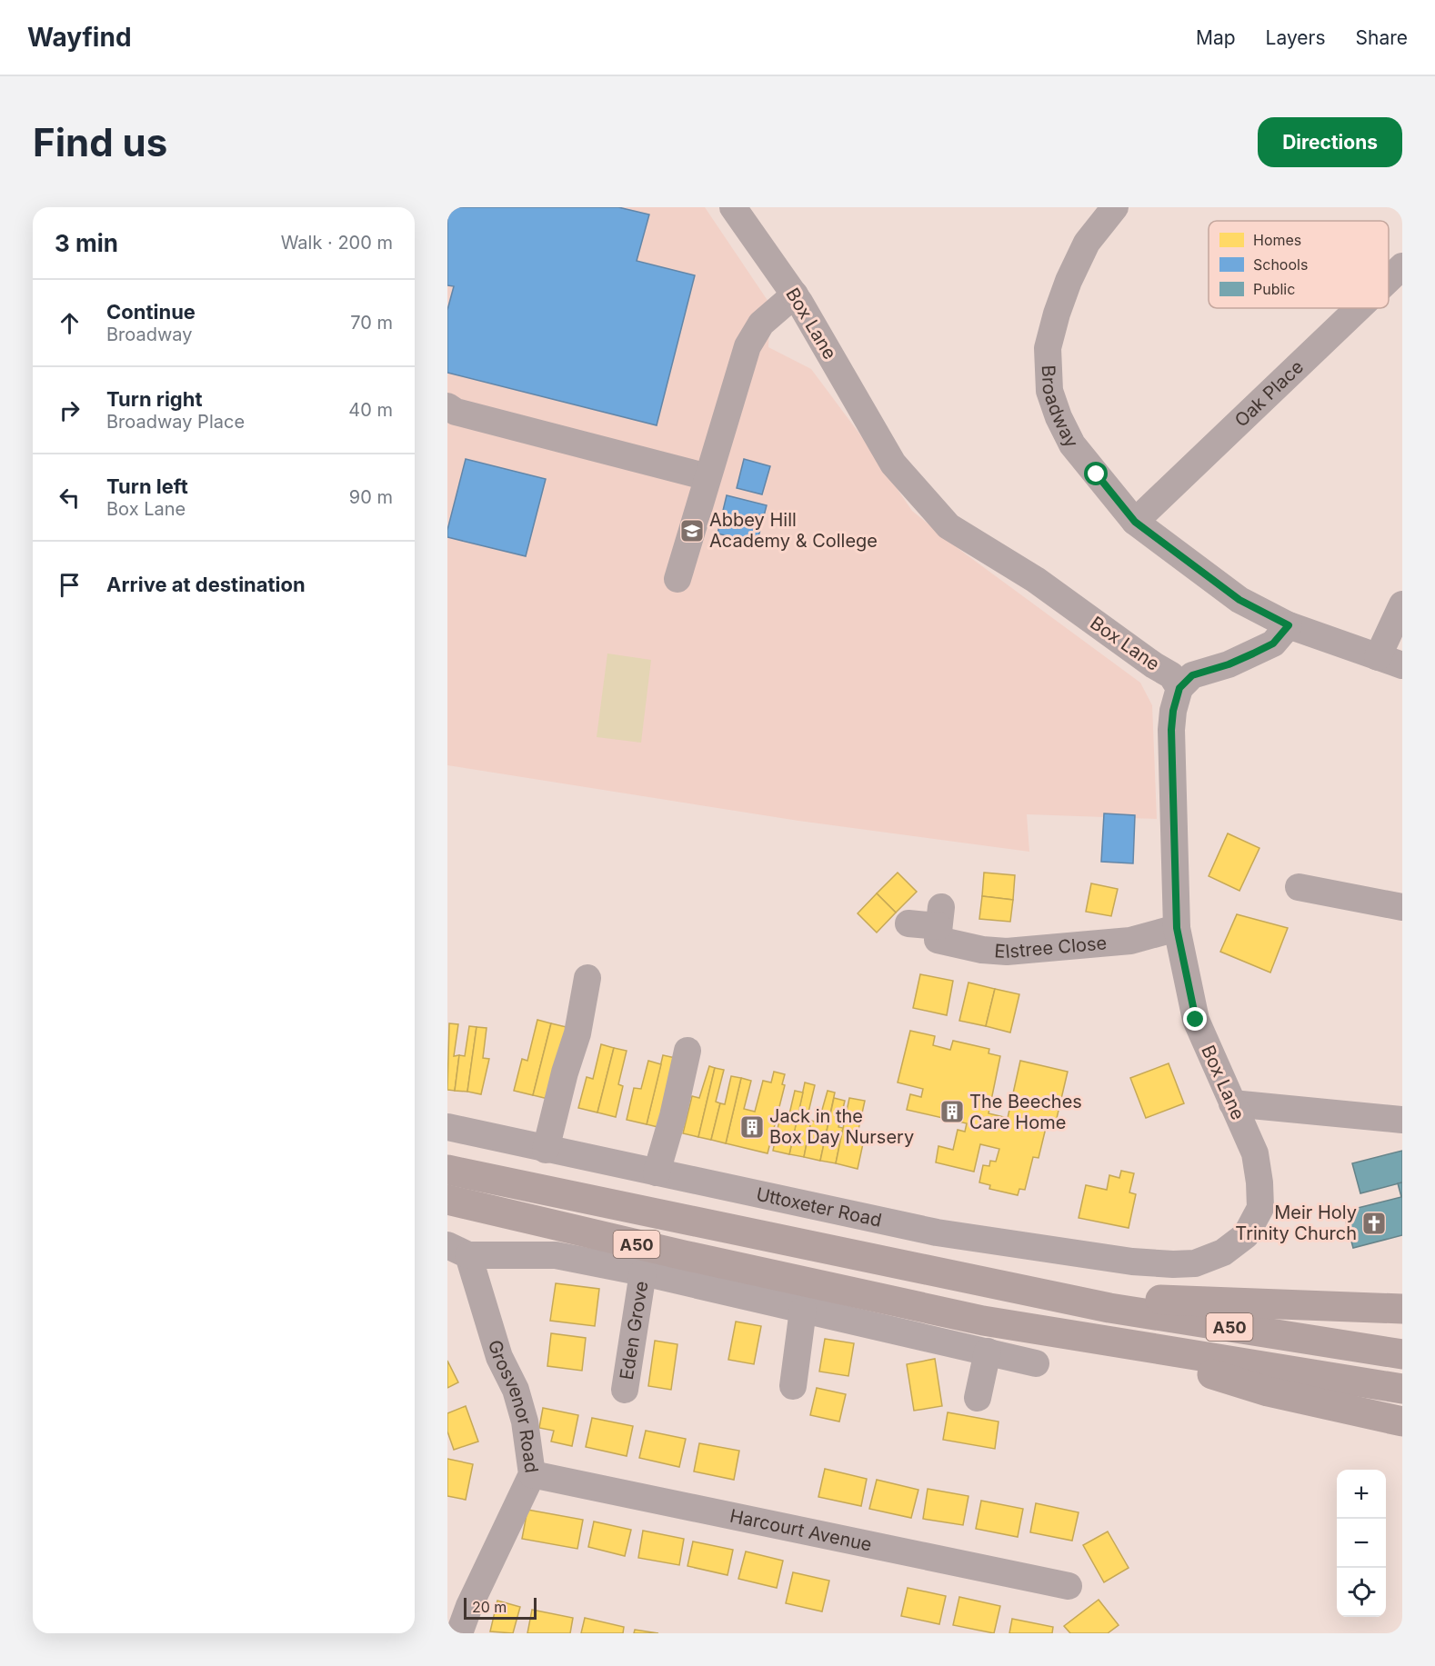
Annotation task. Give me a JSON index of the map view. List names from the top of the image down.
{
  "streets": {
    "highway": ["A50"],
    "street": [
      "Box Lane",
      "Oak Place",
      "Broadway",
      "Elstree Close",
      "Uttoxeter Road",
      "Eden Grove",
      "Grosvenor Road",
      "Harcourt Avenue"
    ]
  },
  "crossings": [
    ["Box Lane", "Elstree Close"],
    ["Box Lane", "Uttoxeter Road"],
    ["Oak Place", "Broadway"],
    ["Grosvenor Road", "Harcourt Avenue"]
  ],
  "places": {
    "school or university": ["Abbey Hill Academy & College"],
    "building": ["The Beeches Care Home", "Jack in the Box Day Nursery"],
    "church": ["Meir Holy Trinity Church"]
  },
  "legend": ["Homes", "Schools", "Public"],
  "scale_bar": "20 m",
  "page": {
    "header": "Wayfind",
    "nav": ["Map", "Layers", "Share"],
    "buttons": "Directions",
    "title": "Find us",
    "heading": ["3 min", "Walk · 200 m"],
    "list": [
      ["Continue", "Broadway", "70 m"],
      ["Turn right", "Broadway Place", "40 m"],
      ["Turn left", "Box Lane", "90 m"],
      "Arrive at destination"
    ],
    "map_buttons": ["+", "−"],
    "scale": "20 m"
  }
}
